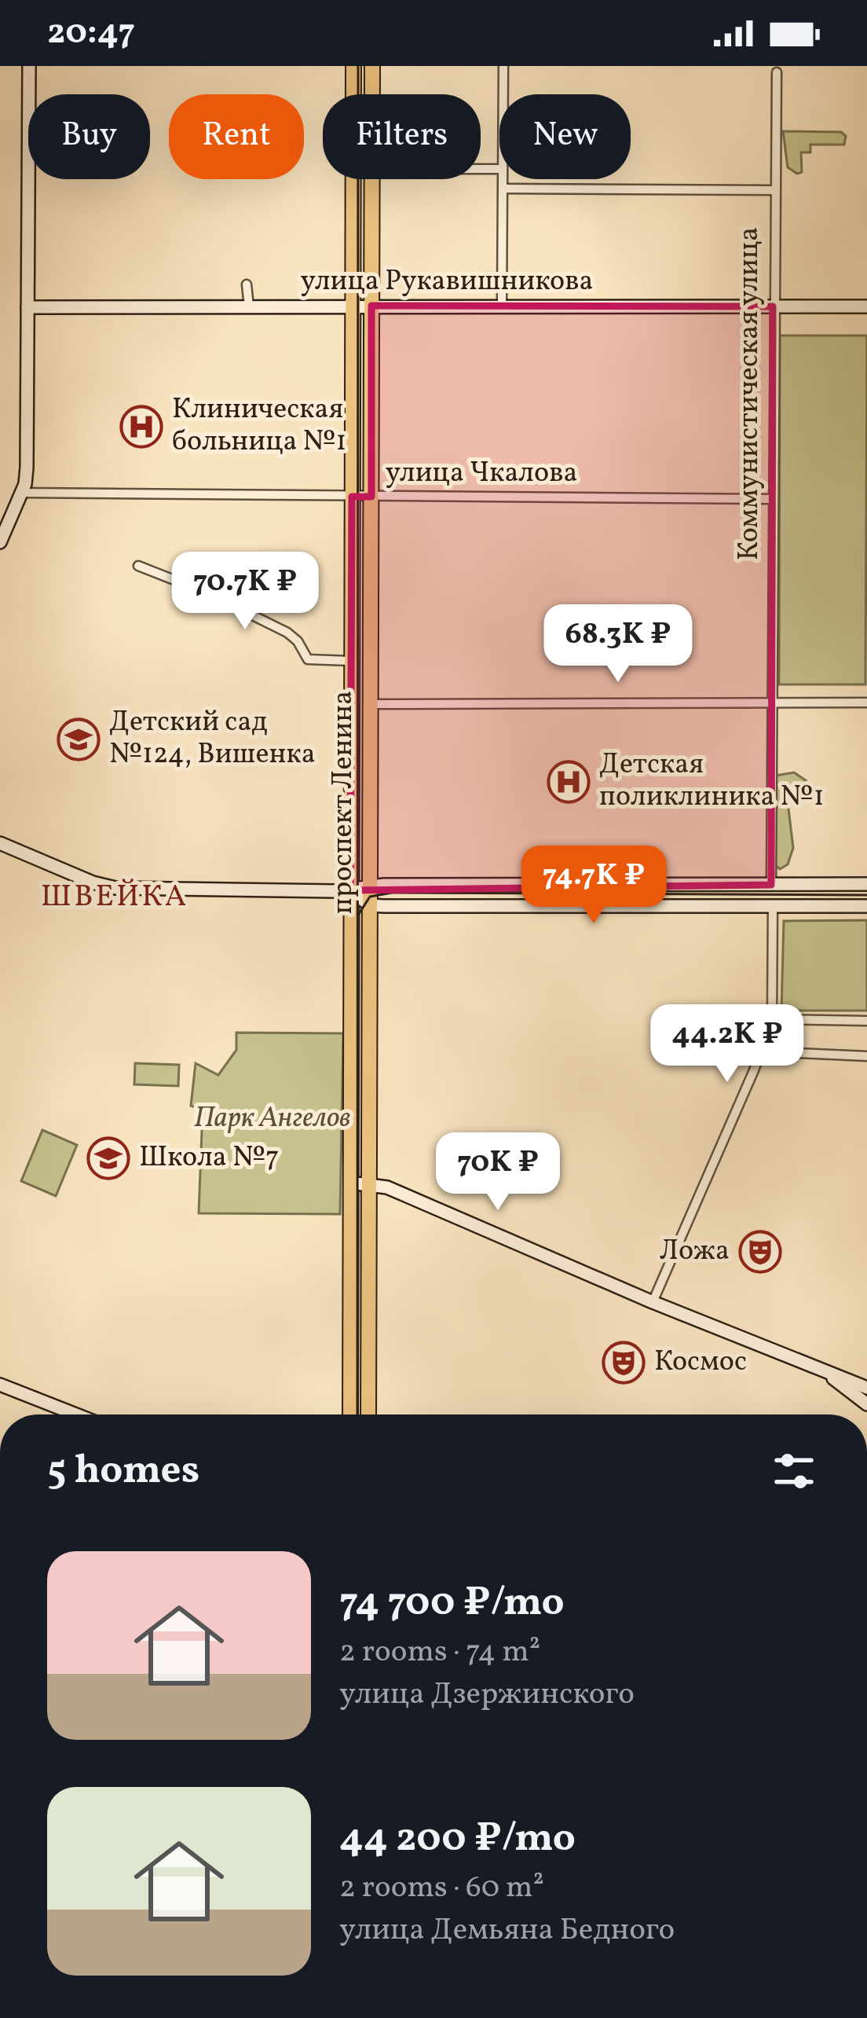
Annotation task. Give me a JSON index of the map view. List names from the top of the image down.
{
  "streets": {
    "main road": ["проспект Ленина"],
    "street": ["улица Рукавишникова", "Коммунистическая улица", "улица Чкалова"]
  },
  "crossings": [
    ["улица Рукавишникова", "Коммунистическая улица"],
    ["улица Рукавишникова", "проспект Ленина"],
    ["Коммунистическая улица", "улица Чкалова"],
    ["улица Чкалова", "проспект Ленина"]
  ],
  "districts": ["ШВЕЙКА"],
  "parks": ["Парк Ангелов"],
  "places": {
    "hospital": ["Клиническая больница №1", "Детская поликлиника №1"],
    "school or university": ["Детский сад №124, Вишенка", "Школа №7"],
    "theatre": ["Ложа", "Космос"]
  },
  "page": {
    "status": "20:47",
    "chip": [
      "Buy",
      "Rent",
      "Filters",
      "New"
    ],
    "price": [
      "70.7K ₽",
      "68.3K ₽",
      "74.7K ₽",
      "44.2K ₽",
      "70K ₽"
    ],
    "heading": "5 homes",
    "list": [
      {
        "name": "74 700 ₽/mo",
        "note": "2 rooms · 74 m² · улица Дзержинского"
      },
      {
        "name": "44 200 ₽/mo",
        "note": "2 rooms · 60 m² · улица Демьяна Бедного"
      }
    ]
  }
}
